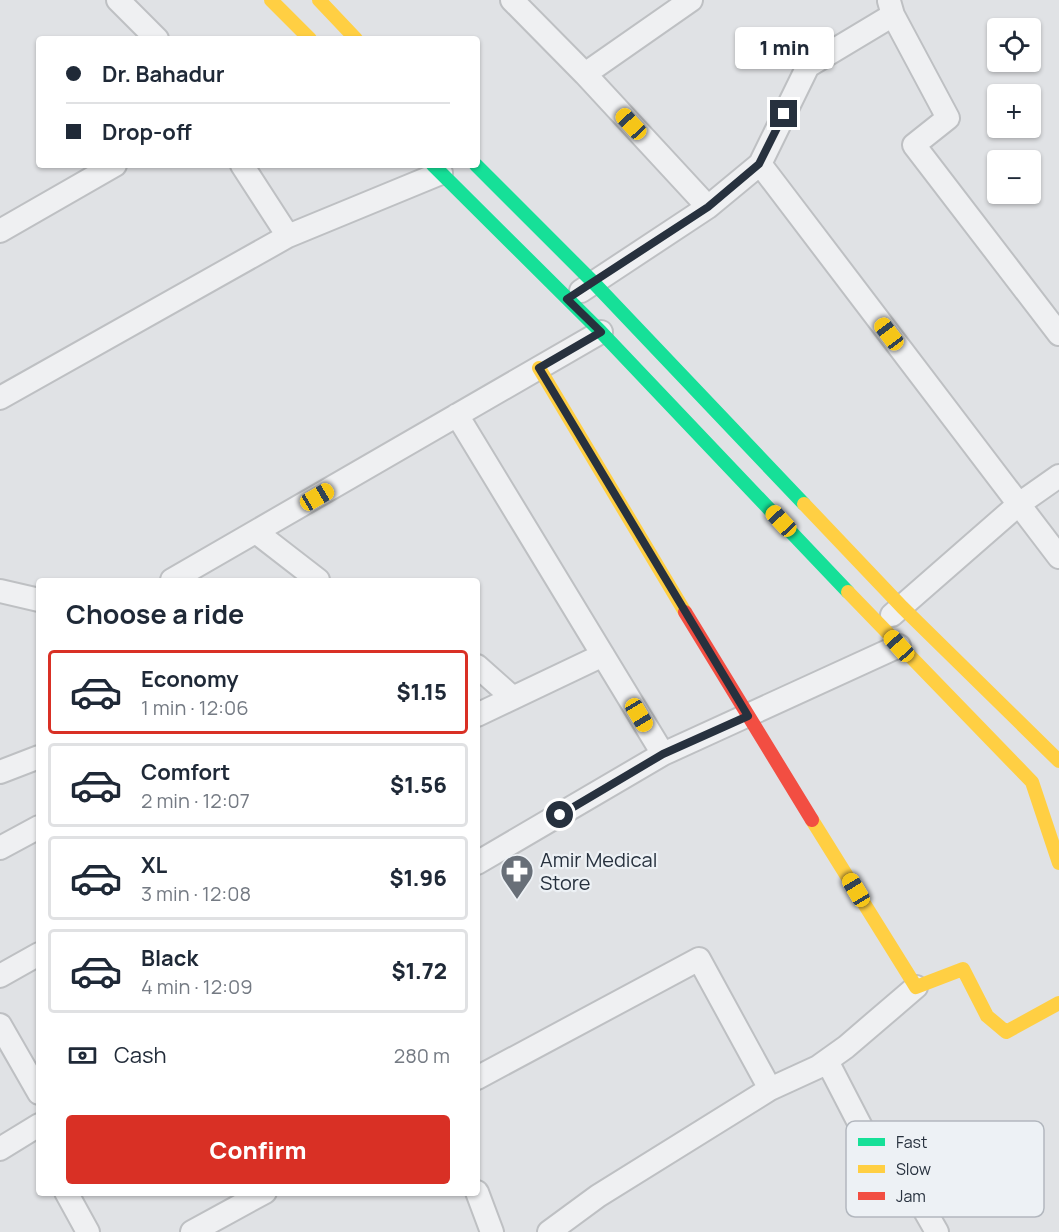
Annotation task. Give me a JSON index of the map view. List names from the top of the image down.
{
  "places": {
    "pharmacy": ["Amir Medical Store"]
  },
  "legend": ["Fast", "Slow", "Jam"],
  "page": {
    "map_buttons": ["+", "−"],
    "bubble": "1 min",
    "banner": ["Dr. Bahadur", "Drop-off"],
    "heading": "Choose a ride",
    "list": [
      {
        "name": "Economy",
        "note": "1 min · 12:06",
        "value": "$1.15"
      },
      {
        "name": "Comfort",
        "note": "2 min · 12:07",
        "value": "$1.56"
      },
      {
        "name": "XL",
        "note": "3 min · 12:08",
        "value": "$1.96"
      },
      {
        "name": "Black",
        "note": "4 min · 12:09",
        "value": "$1.72"
      }
    ],
    "pay": ["Cash", "280 m"],
    "buttons": "Confirm"
  }
}
